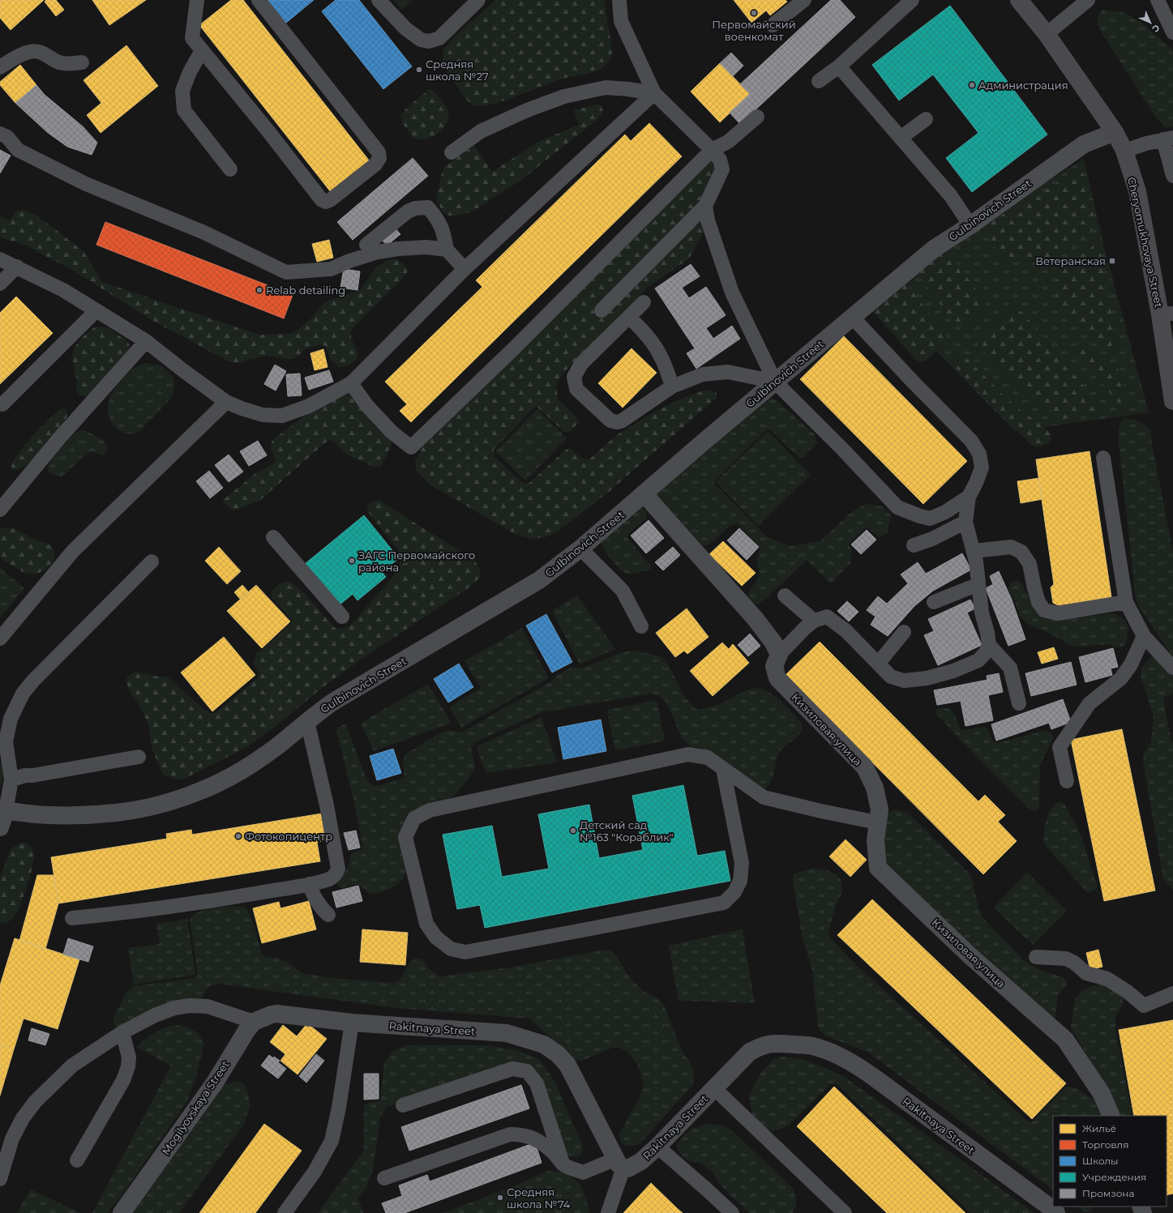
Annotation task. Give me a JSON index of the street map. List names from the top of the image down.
{
  "streets": {
    "main road": ["Cheryomukhovaya Street"],
    "street": [
      "Gulbinovich Street",
      "Кизиловая улица",
      "Rakitnaya Street",
      "Mogilyovskaya Street"
    ]
  },
  "crossings": [
    ["Gulbinovich Street", "Cheryomukhovaya Street"],
    ["Rakitnaya Street", "Mogilyovskaya Street"]
  ],
  "places": {
    "other": [
      "Первомайский военкомат",
      "Средняя школа №27",
      "Администрация",
      "Relab detailing",
      "ЗАГС Первомайского района",
      "Детский сад №163 \"Кораблик\"",
      "Фотокопицентр",
      "Средняя школа №74"
    ],
    "transit": ["Ветеранская"]
  },
  "legend": [
    "Жильё",
    "Торговля",
    "Школы",
    "Учреждения",
    "Промзона"
  ],
  "north": "bottom right"
}
